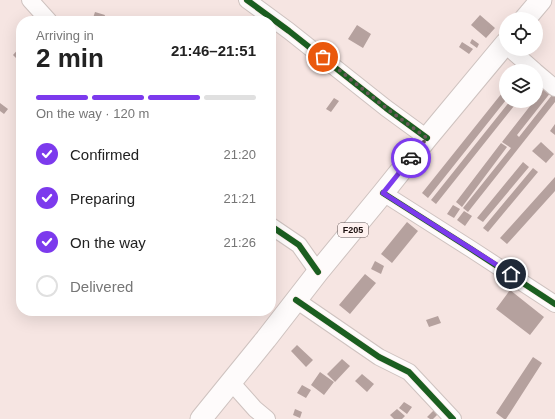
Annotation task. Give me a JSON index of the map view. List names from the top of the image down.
{
  "streets": {
    "main road": ["F205"]
  },
  "page": {
    "heading": ["2 min", "Arriving in", "21:46–21:51"],
    "bar": "On the way · 120 m",
    "list": [
      ["Confirmed", "21:20"],
      ["Preparing", "21:21"],
      ["On the way", "21:26"],
      "Delivered"
    ]
  }
}
